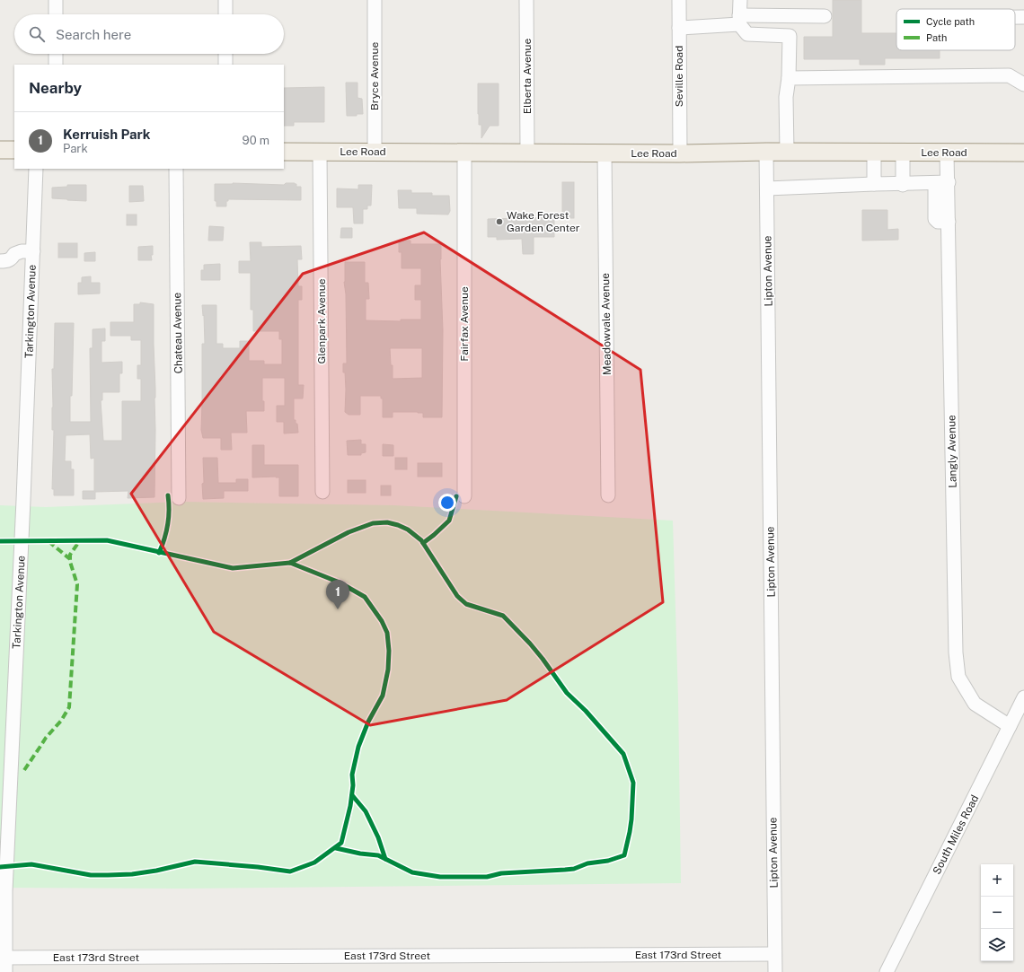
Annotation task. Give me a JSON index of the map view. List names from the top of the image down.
{
  "streets": {
    "main road": ["Lee Road"],
    "street": [
      "Bryce Avenue",
      "Elberta Avenue",
      "Seville Road",
      "Lipton Avenue",
      "Tarkington Avenue",
      "Glenpark Avenue",
      "Fairfax Avenue",
      "Meadowvale Avenue",
      "Chateau Avenue",
      "Langly Avenue",
      "South Miles Road",
      "East 173rd Street"
    ]
  },
  "crossings": [
    ["Bryce Avenue", "Lee Road"],
    ["Elberta Avenue", "Lee Road"],
    ["Seville Road", "Lee Road"],
    ["Lee Road", "Lipton Avenue"],
    ["Lee Road", "Glenpark Avenue"],
    ["Lee Road", "Fairfax Avenue"],
    ["Lee Road", "Meadowvale Avenue"],
    ["Lee Road", "Langly Avenue"],
    ["Lipton Avenue", "East 173rd Street"],
    ["Tarkington Avenue", "East 173rd Street"],
    ["Langly Avenue", "South Miles Road"]
  ],
  "places": ["Wake Forest Garden Center"],
  "legend": ["Cycle path", "Path"],
  "page": {
    "search": "Search here",
    "heading": "Nearby",
    "list": [
      {
        "mark": "1",
        "name": "Kerruish Park",
        "note": "Park",
        "value": "90 m"
      }
    ],
    "pins": "1",
    "map_buttons": ["+", "−"]
  }
}
